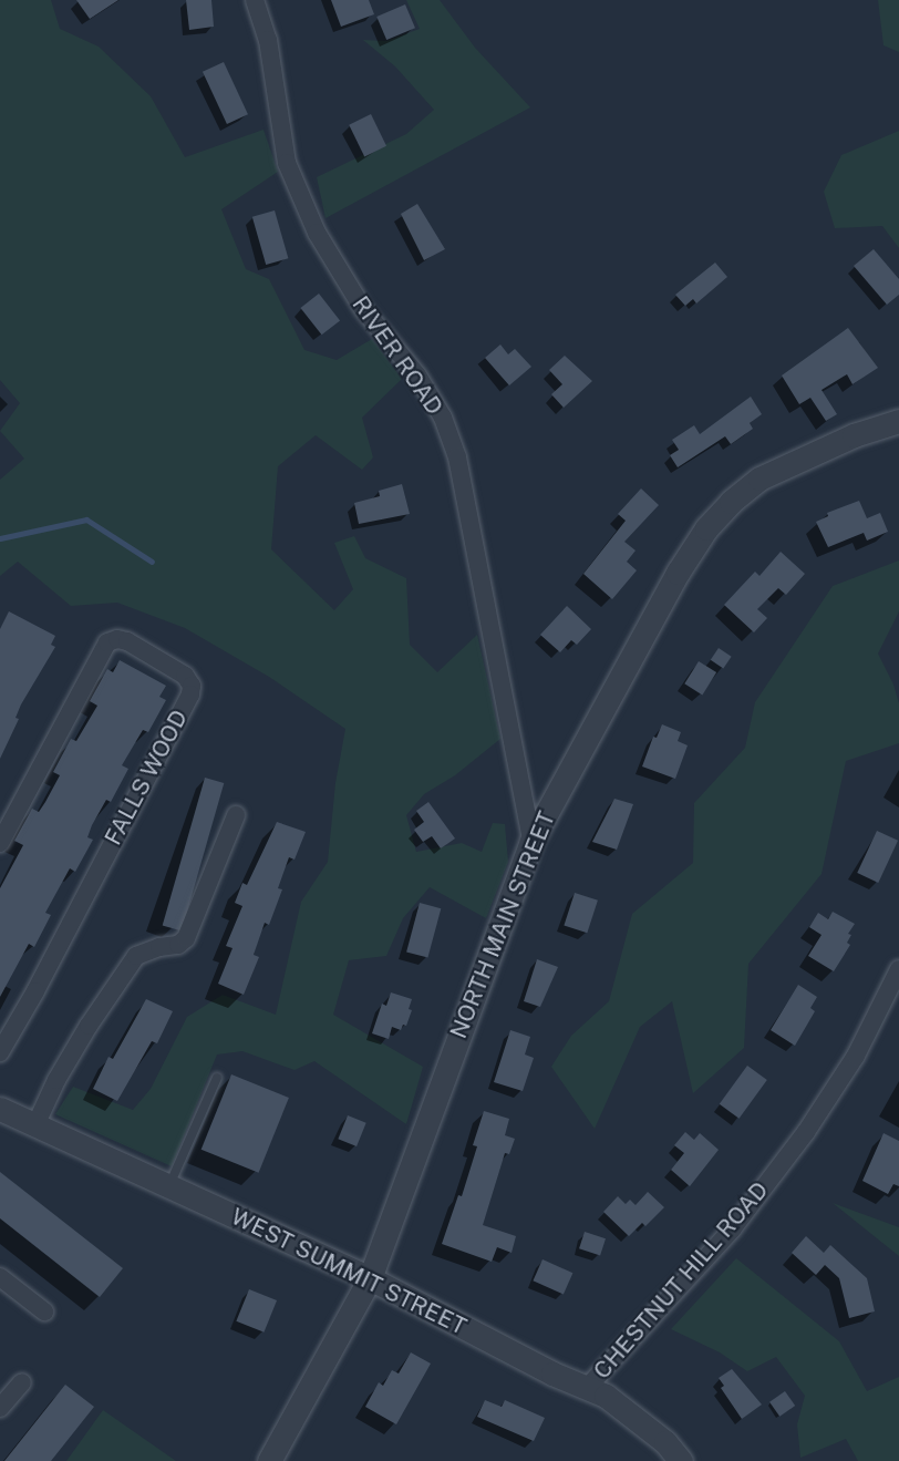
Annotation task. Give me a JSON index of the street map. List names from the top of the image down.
{
  "streets": {
    "street": [
      "RIVER ROAD",
      "FALLS WOOD",
      "NORTH MAIN STREET",
      "WEST SUMMIT STREET",
      "CHESTNUT HILL ROAD"
    ]
  },
  "crossings": [
    ["RIVER ROAD", "NORTH MAIN STREET"],
    ["NORTH MAIN STREET", "WEST SUMMIT STREET"],
    ["WEST SUMMIT STREET", "CHESTNUT HILL ROAD"]
  ]
}
